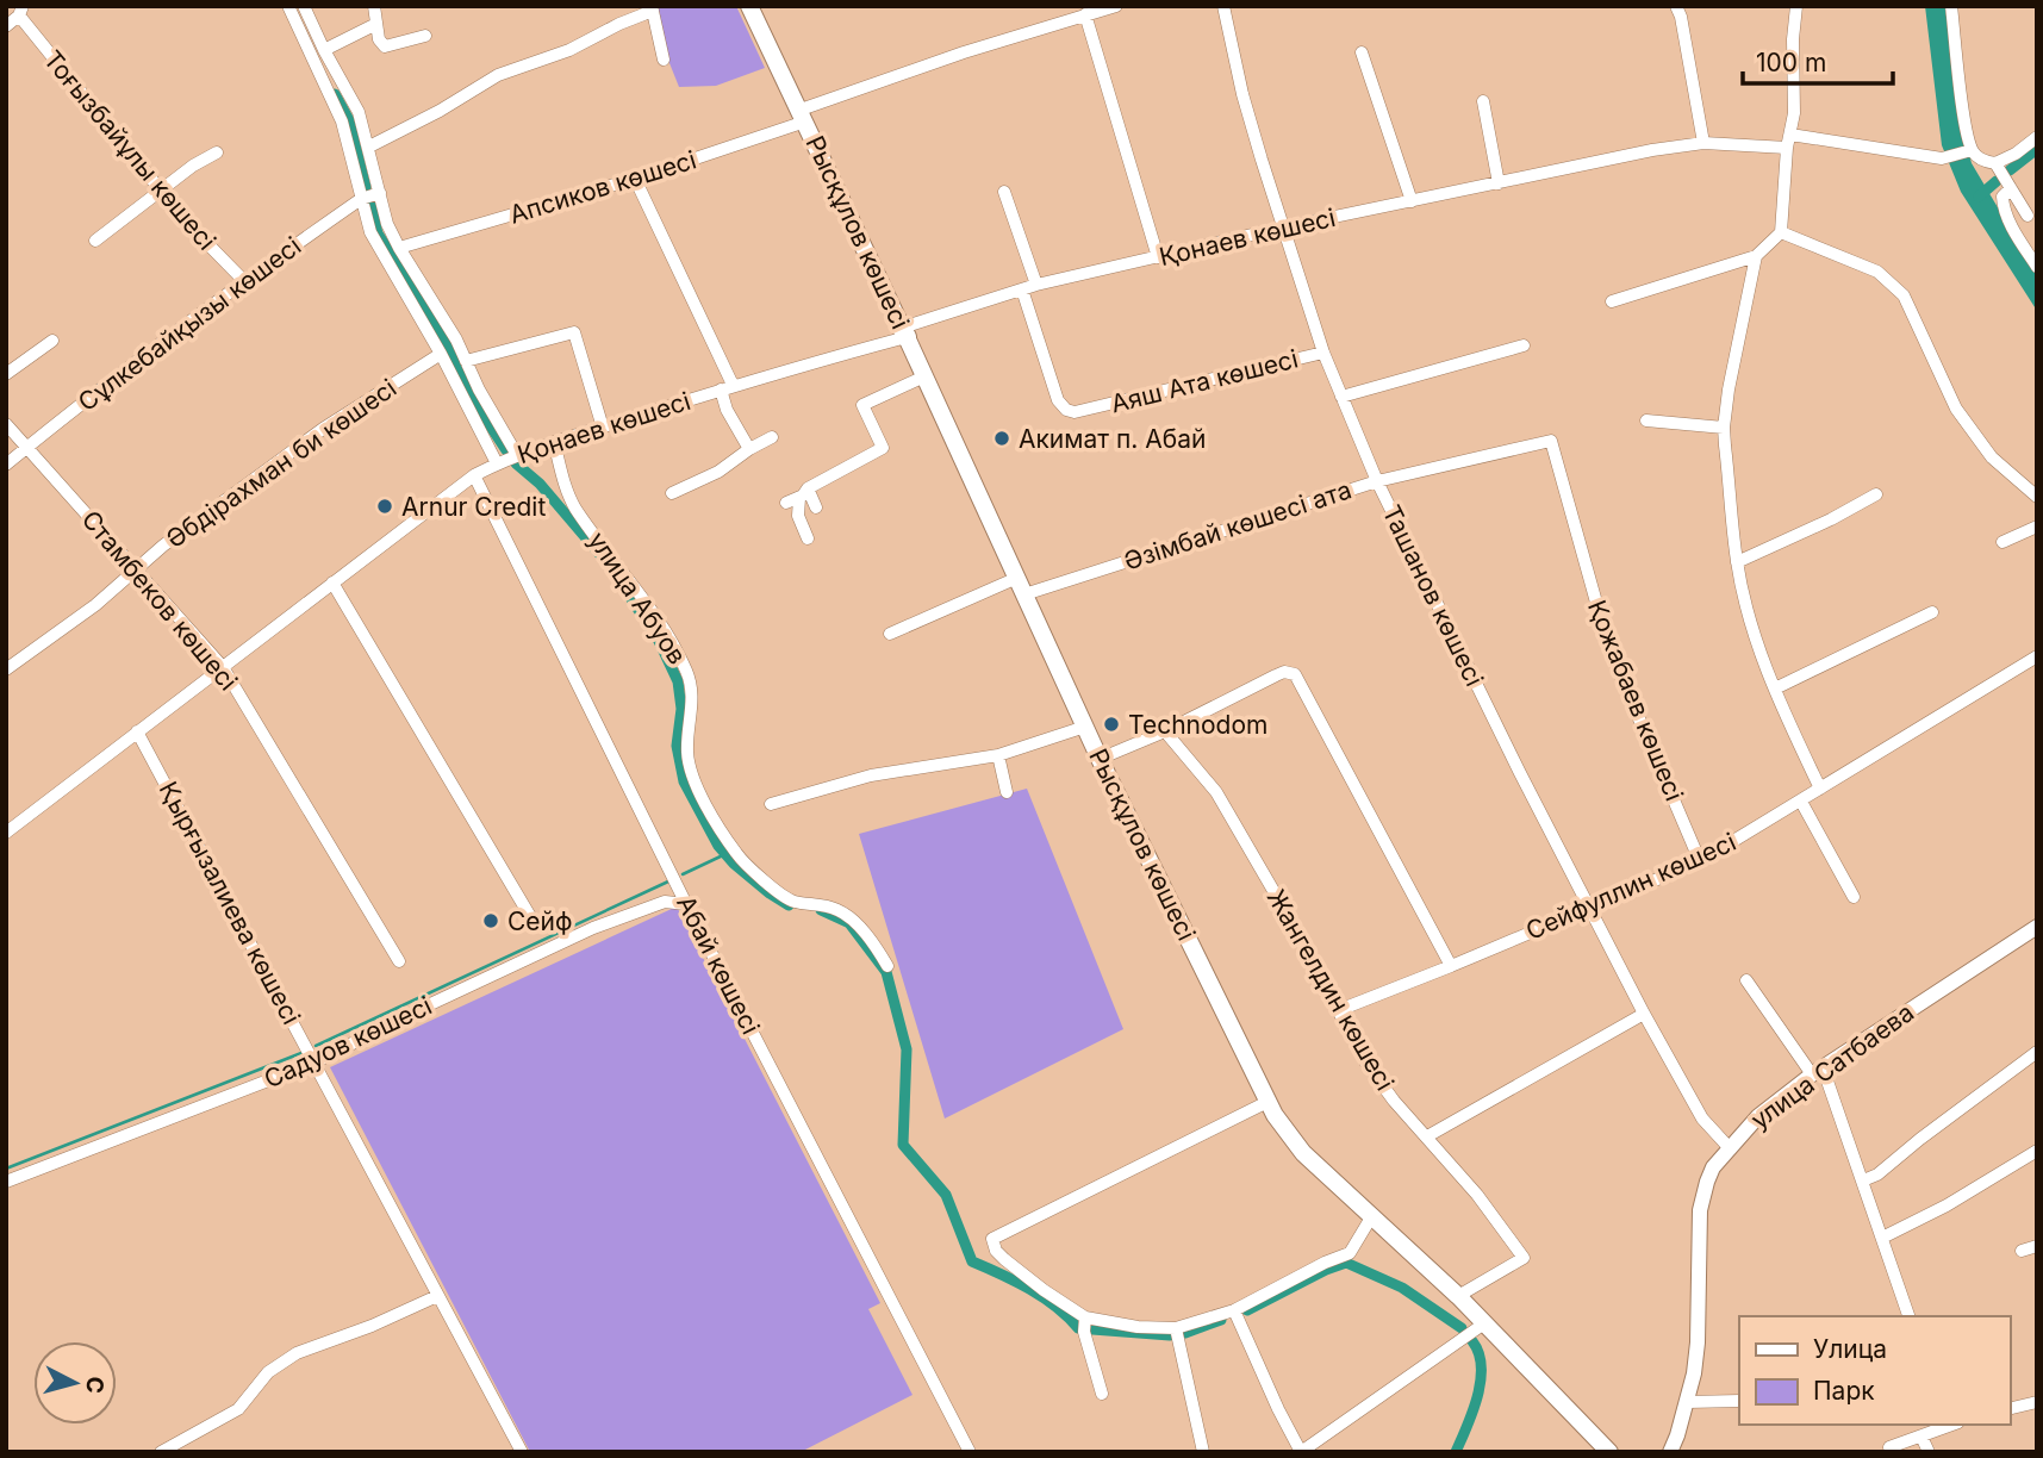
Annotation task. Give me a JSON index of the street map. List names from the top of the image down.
{
  "streets": {
    "main road": ["Рысқұлов көшесі"],
    "street": [
      "Тоғызбайұлы көшесі",
      "Апсиков көшесі",
      "Қонаев көшесі",
      "Сұлкебайқызы көшесі",
      "Аяш Ата көшесі",
      "Әбдірахман би көшесі",
      "Әзімбай көшесі ата",
      "Ташанов көшесі",
      "улица Абуов",
      "Стамбеков көшесі",
      "Қожабаев көшесі",
      "Сейфуллин көшесі",
      "Қырғызалиева көшесі",
      "Абай көшесі",
      "Жангелдин көшесі",
      "Садуов көшесі",
      "улица Сатбаева"
    ]
  },
  "crossings": [
    ["Тоғызбайұлы көшесі", "Сұлкебайқызы көшесі"],
    ["Апсиков көшесі", "Рысқұлов көшесі"],
    ["Рысқұлов көшесі", "Қонаев көшесі"],
    ["Рысқұлов көшесі", "Әзімбай көшесі ата"],
    ["Рысқұлов көшесі", "Жангелдин көшесі"],
    ["Қонаев көшесі", "Аяш Ата көшесі"],
    ["Қонаев көшесі", "Ташанов көшесі"],
    ["Қонаев көшесі", "улица Абуов"],
    ["Қонаев көшесі", "Стамбеков көшесі"],
    ["Қонаев көшесі", "Қырғызалиева көшесі"],
    ["Қонаев көшесі", "Абай көшесі"],
    ["Сұлкебайқызы көшесі", "Стамбеков көшесі"],
    ["Аяш Ата көшесі", "Ташанов көшесі"],
    ["Әбдірахман би көшесі", "Стамбеков көшесі"],
    ["Әзімбай көшесі ата", "Ташанов көшесі"],
    ["Әзімбай көшесі ата", "Қожабаев көшесі"],
    ["Ташанов көшесі", "Сейфуллин көшесі"],
    ["Ташанов көшесі", "улица Сатбаева"],
    ["Қожабаев көшесі", "Сейфуллин көшесі"],
    ["Сейфуллин көшесі", "Жангелдин көшесі"],
    ["Қырғызалиева көшесі", "Садуов көшесі"],
    ["Абай көшесі", "Садуов көшесі"]
  ],
  "places": [
    "Акимат п. Абай",
    "Arnur Credit",
    "Technodom",
    "Сейф"
  ],
  "legend": ["Улица", "Парк"],
  "scale_bar": "100 m",
  "north": "right"
}
